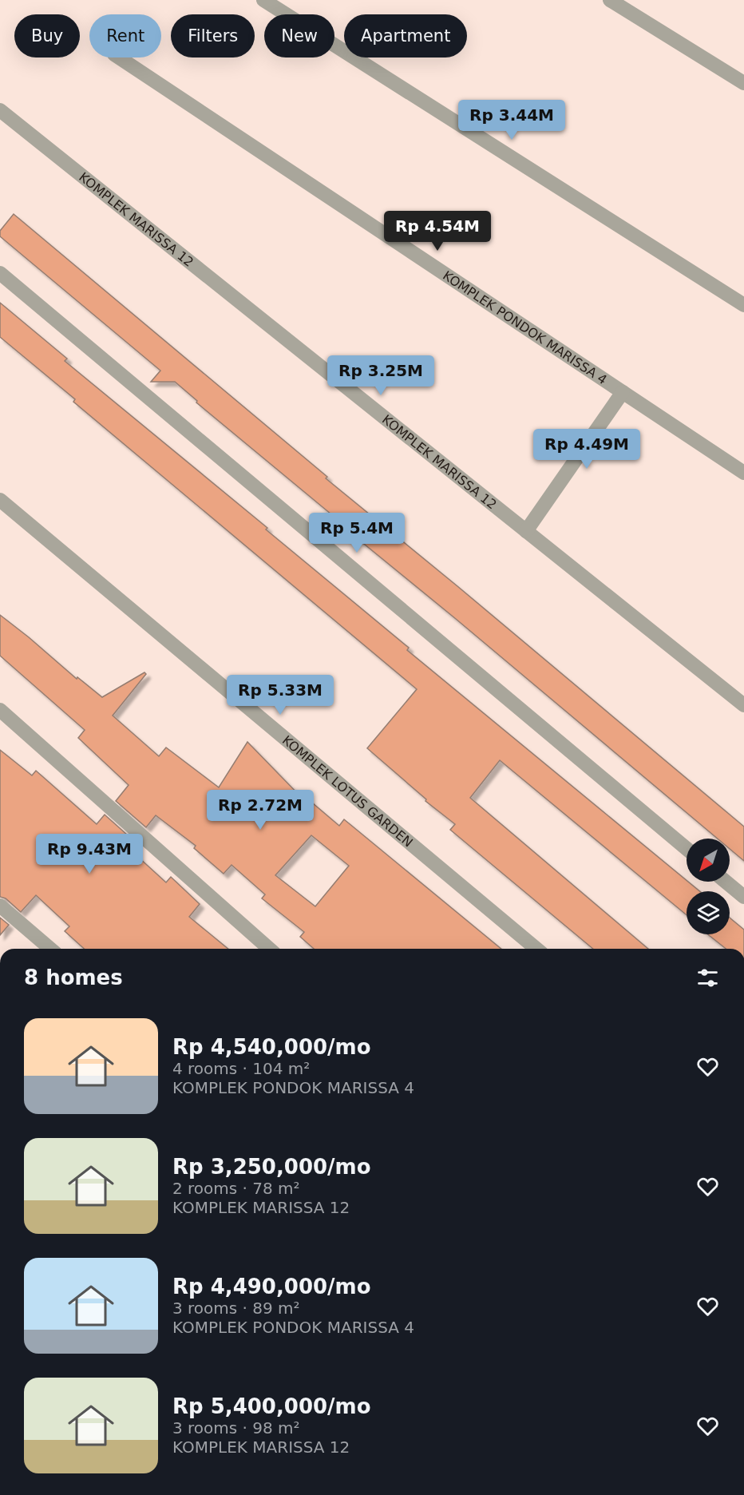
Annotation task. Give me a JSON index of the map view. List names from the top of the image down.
{
  "streets": {
    "street": ["KOMPLEK MARISSA 12", "KOMPLEK PONDOK MARISSA 4", "KOMPLEK LOTUS GARDEN"]
  },
  "north": "bottom left",
  "page": {
    "chip": [
      "Buy",
      "Rent",
      "Filters",
      "New",
      "Apartment"
    ],
    "price": [
      "Rp 3.44M",
      "Rp 4.54M",
      "Rp 3.25M",
      "Rp 4.49M",
      "Rp 5.4M",
      "Rp 5.33M",
      "Rp 2.72M",
      "Rp 9.43M"
    ],
    "heading": "8 homes",
    "list": [
      {
        "name": "Rp 4,540,000/mo",
        "note": "4 rooms · 104 m² · KOMPLEK PONDOK MARISSA 4"
      },
      {
        "name": "Rp 3,250,000/mo",
        "note": "2 rooms · 78 m² · KOMPLEK MARISSA 12"
      },
      {
        "name": "Rp 4,490,000/mo",
        "note": "3 rooms · 89 m² · KOMPLEK PONDOK MARISSA 4"
      },
      {
        "name": "Rp 5,400,000/mo",
        "note": "3 rooms · 98 m² · KOMPLEK MARISSA 12"
      }
    ]
  }
}
